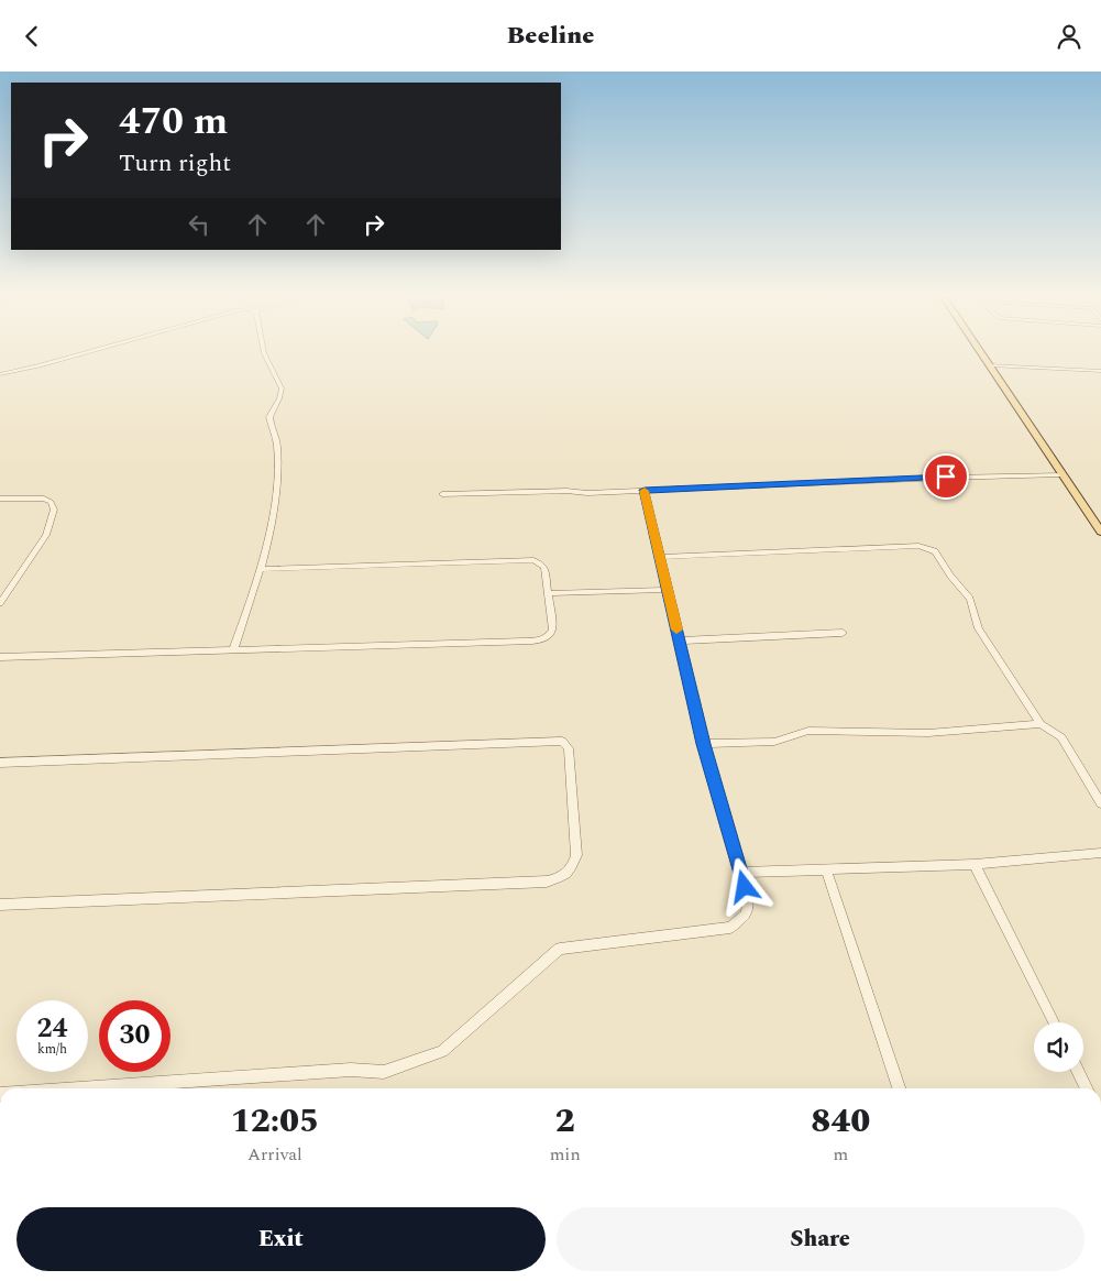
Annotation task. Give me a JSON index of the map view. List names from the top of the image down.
{
  "page": {
    "header": "Beeline",
    "turn": ["470 m", "Turn right"],
    "speed": "24 km/h",
    "limit": "30",
    "eta": [
      "12:05",
      "Arrival",
      "2",
      "min",
      "840",
      "m"
    ],
    "buttons": ["Exit", "Share"]
  }
}
